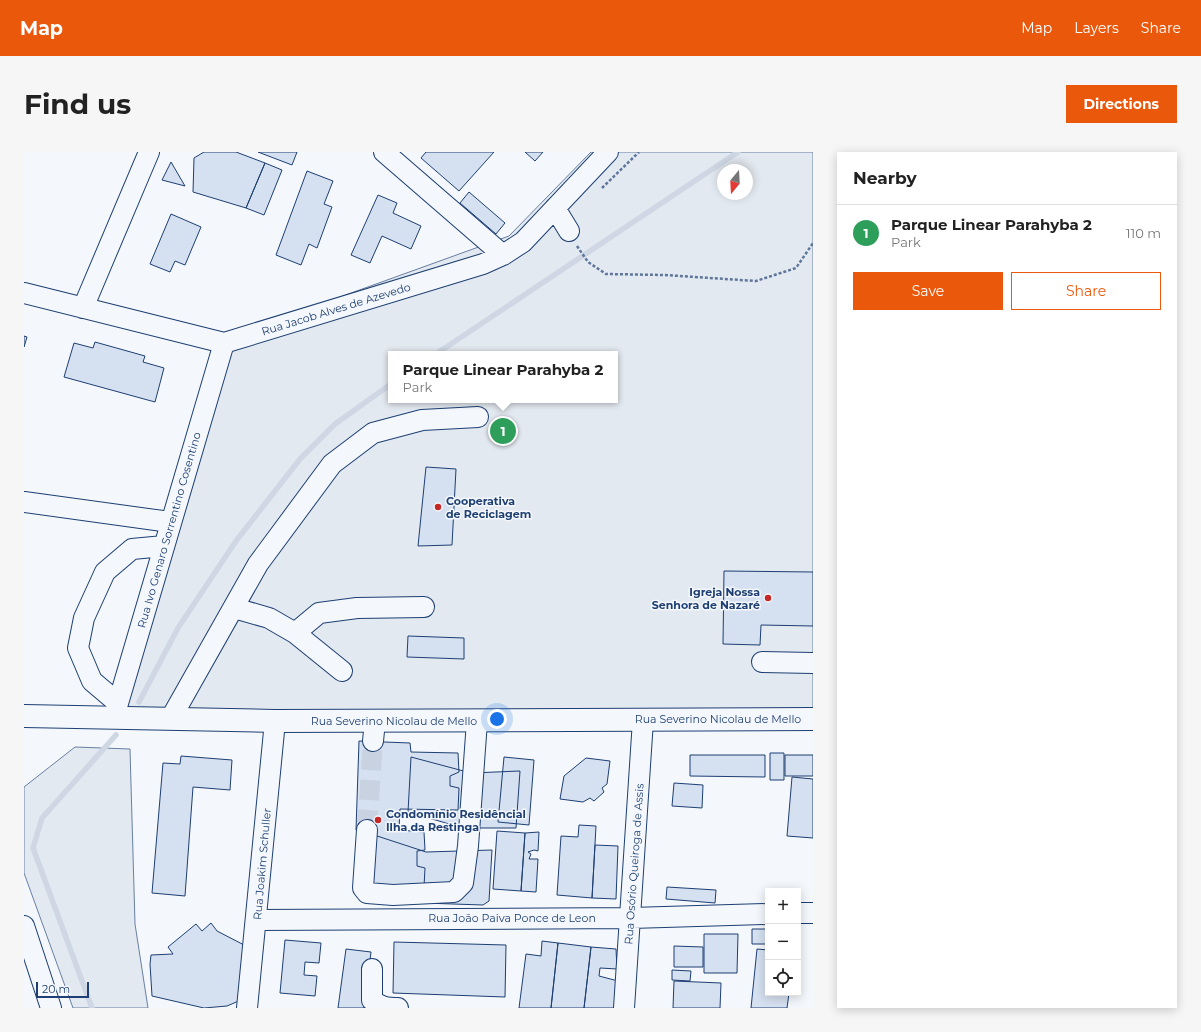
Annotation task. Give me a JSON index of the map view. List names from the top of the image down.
{
  "streets": {
    "main road": ["Rua Severino Nicolau de Mello"],
    "street": [
      "Rua Jacob Alves de Azevedo",
      "Rua Ivo Genaro Sorrentino Cosentino",
      "Rua Joakim Schuller",
      "Rua Osório Queiroga de Assis",
      "Rua João Paiva Ponce de Leon"
    ]
  },
  "crossings": [
    ["Rua Jacob Alves de Azevedo", "Rua Ivo Genaro Sorrentino Cosentino"],
    ["Rua Ivo Genaro Sorrentino Cosentino", "Rua Severino Nicolau de Mello"],
    ["Rua Severino Nicolau de Mello", "Rua Joakim Schuller"],
    ["Rua Severino Nicolau de Mello", "Rua Osório Queiroga de Assis"],
    ["Rua Joakim Schuller", "Rua João Paiva Ponce de Leon"],
    ["Rua Osório Queiroga de Assis", "Rua João Paiva Ponce de Leon"]
  ],
  "places": ["Cooperativa de Reciclagem", "Igreja Nossa Senhora de Nazaré", "Condomínio Residêncial Ilha da Restinga"],
  "scale_bar": "20 m",
  "north": "bottom",
  "page": {
    "header": "Map",
    "nav": ["Map", "Layers", "Share"],
    "buttons": [
      "Directions",
      ["Save", "Share"]
    ],
    "title": "Find us",
    "heading": "Nearby",
    "list": [
      {
        "mark": "1",
        "name": "Parque Linear Parahyba 2",
        "note": "Park",
        "value": "110 m"
      }
    ],
    "popup": ["Parque Linear Parahyba 2", "Park"],
    "pins": "1",
    "map_buttons": ["+", "−"],
    "scale": "20 m"
  }
}
